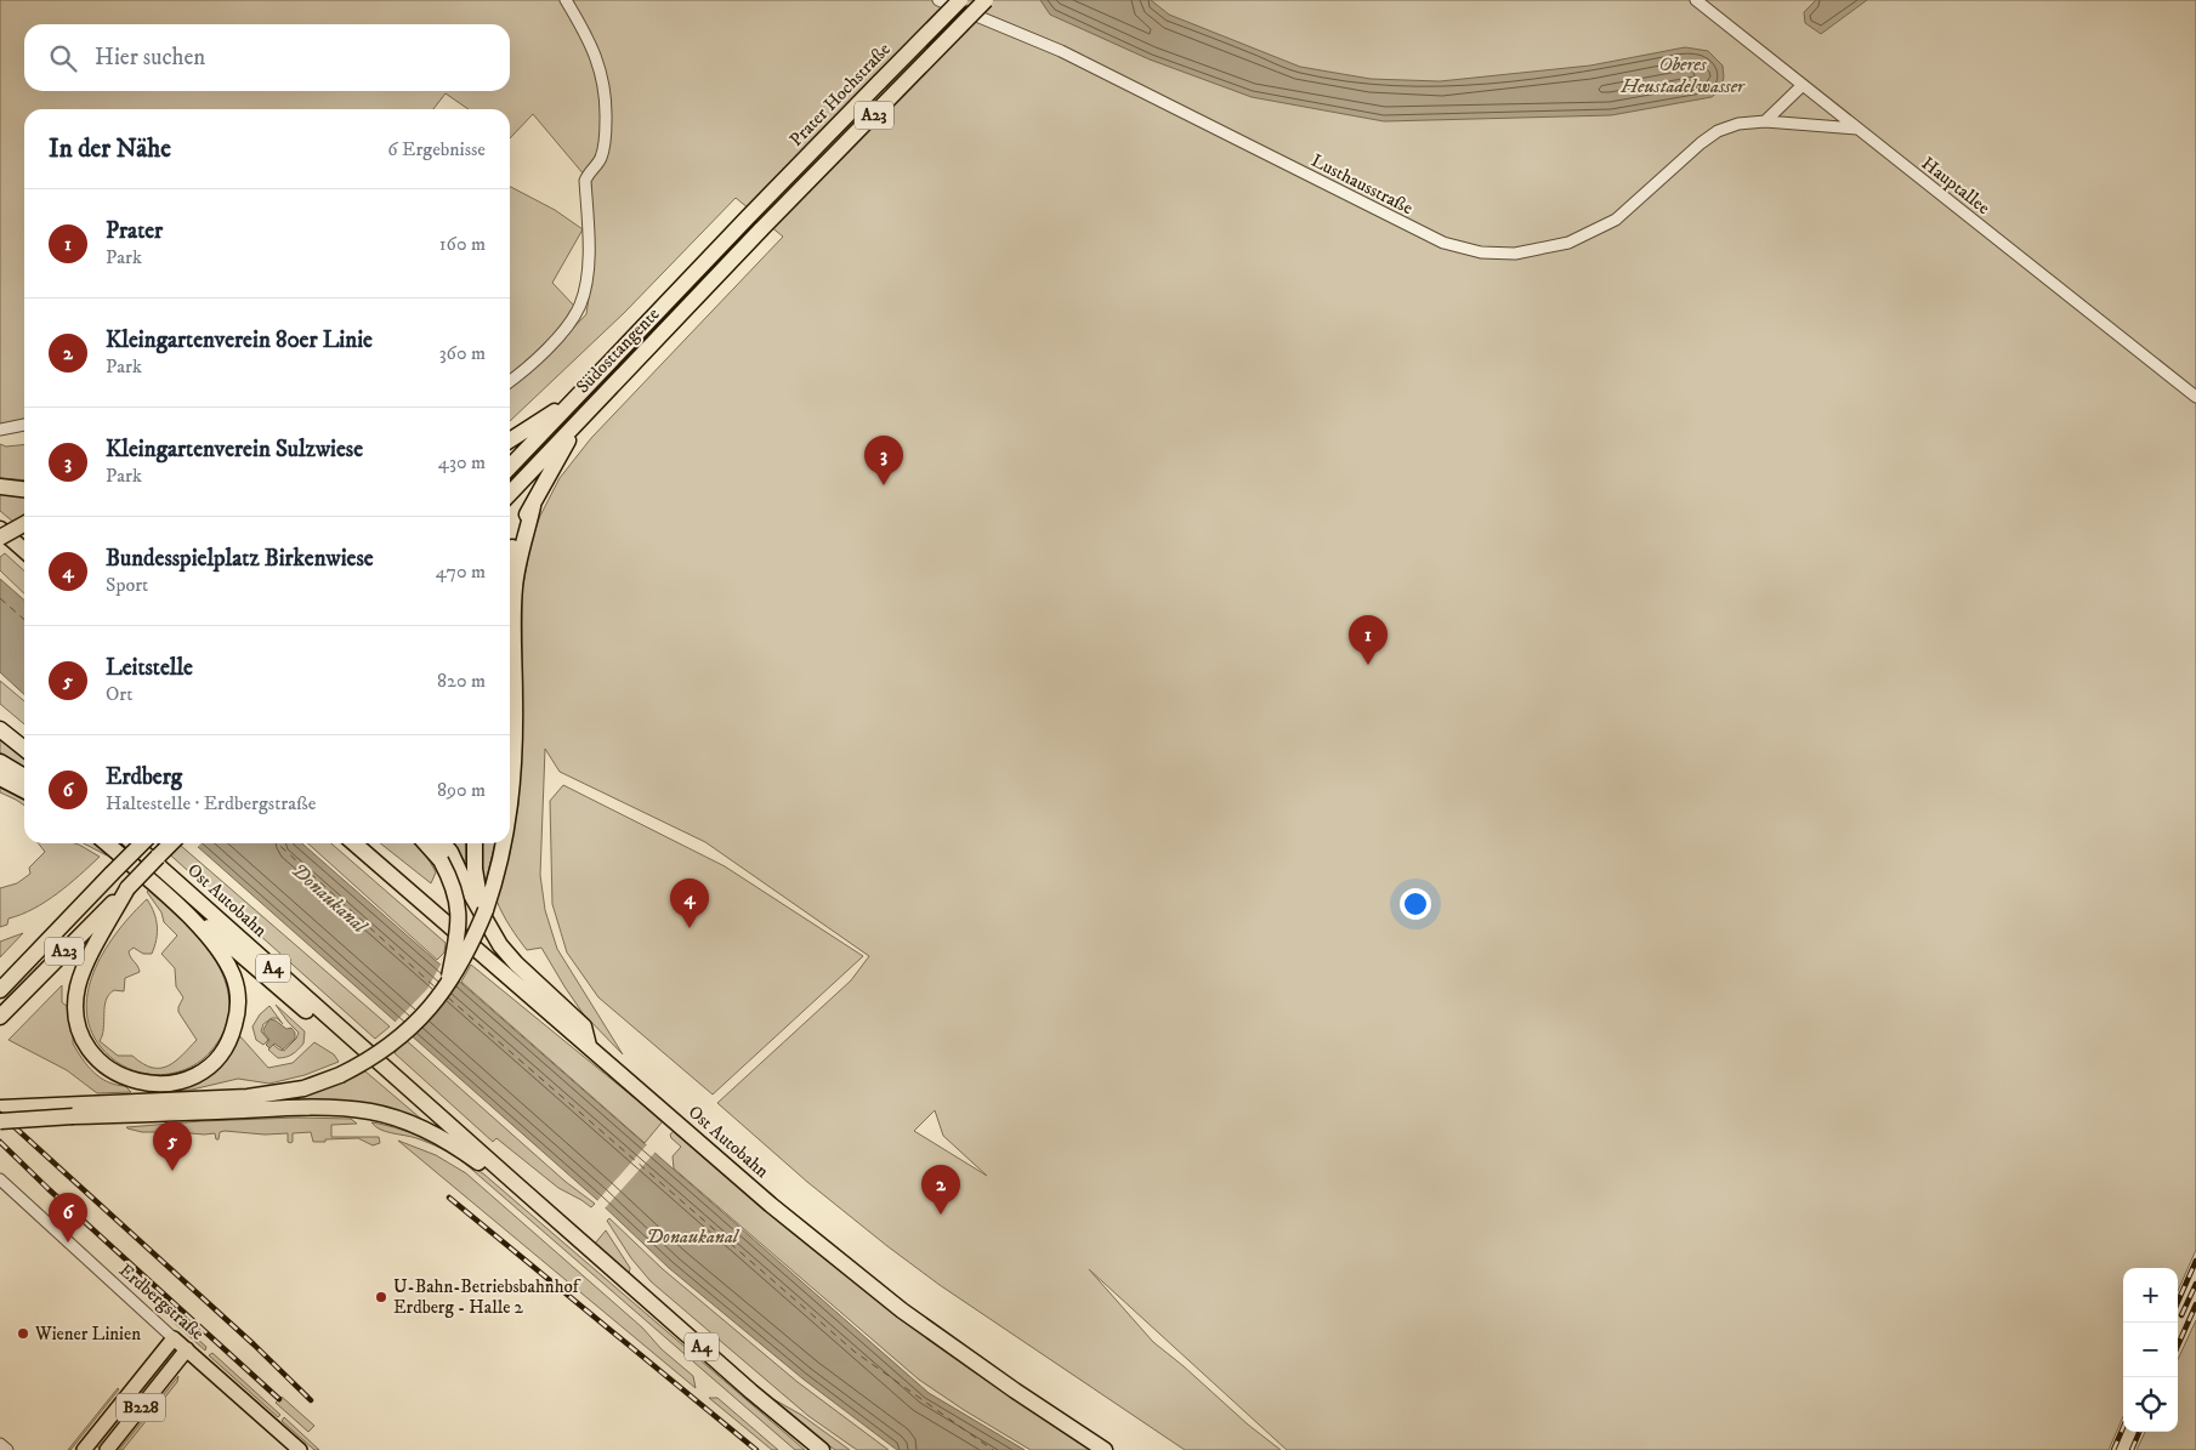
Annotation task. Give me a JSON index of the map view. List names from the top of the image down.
{
  "streets": {
    "highway": [
      "Prater Hochstraße",
      "A23",
      "Südosttangente",
      "Ost Autobahn",
      "A4"
    ],
    "main road": ["Erdbergstraße", "B228"],
    "street": ["Lusthausstraße", "Hauptallee"]
  },
  "crossings": [
    ["Prater Hochstraße", "Südosttangente"],
    ["Lusthausstraße", "Hauptallee"],
    ["Erdbergstraße", "B228"]
  ],
  "water": ["Oberes Heustadelwasser", "Donaukanal"],
  "places": ["U-Bahn-Betriebsbahnhof Erdberg - Halle 2", "Wiener Linien"],
  "page": {
    "search": "Hier suchen",
    "heading": ["In der Nähe", "6 Ergebnisse"],
    "list": [
      {
        "mark": "1",
        "name": "Prater",
        "note": "Park",
        "value": "160 m"
      },
      {
        "mark": "2",
        "name": "Kleingartenverein 80er Linie",
        "note": "Park",
        "value": "360 m"
      },
      {
        "mark": "3",
        "name": "Kleingartenverein Sulzwiese",
        "note": "Park",
        "value": "430 m"
      },
      {
        "mark": "4",
        "name": "Bundesspielplatz Birkenwiese",
        "note": "Sport",
        "value": "470 m"
      },
      {
        "mark": "5",
        "name": "Leitstelle",
        "note": "Ort",
        "value": "820 m"
      },
      {
        "mark": "6",
        "name": "Erdberg",
        "note": "Haltestelle · Erdbergstraße",
        "value": "890 m"
      }
    ],
    "pins": [
      "3",
      "1",
      "4",
      "5",
      "2",
      "6"
    ],
    "map_buttons": ["+", "−"]
  }
}
